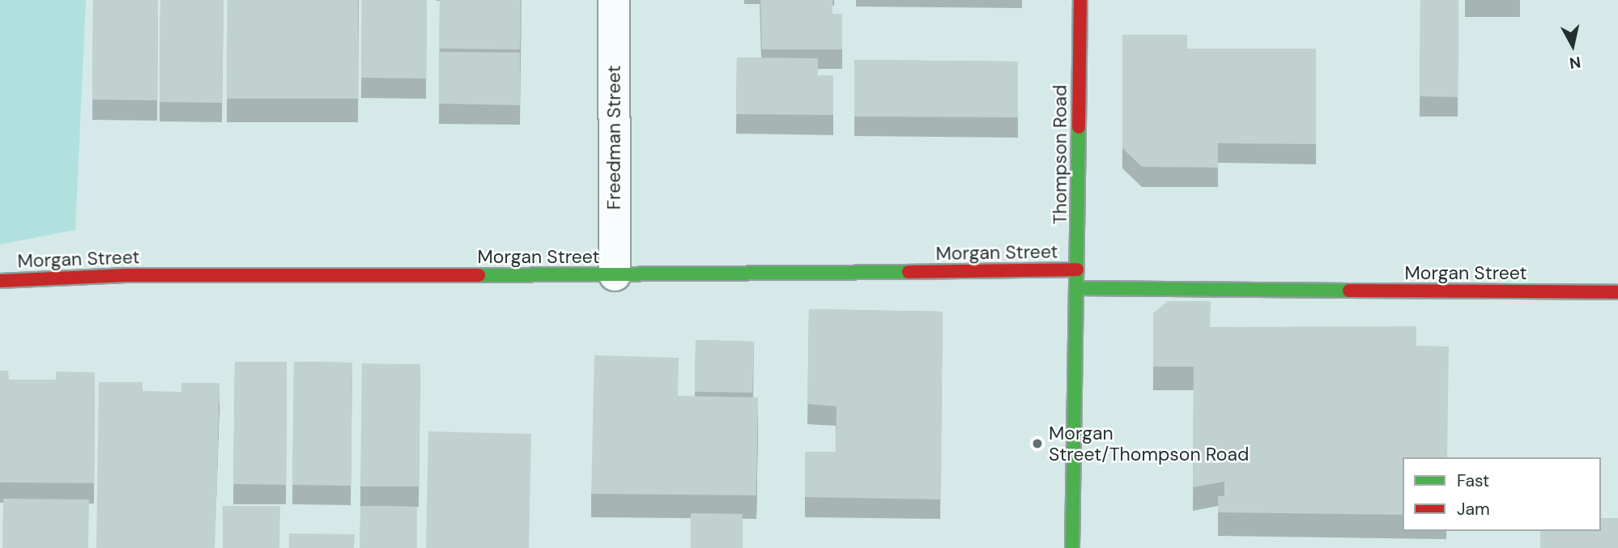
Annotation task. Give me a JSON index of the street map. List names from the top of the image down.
{
  "streets": {
    "main road": ["Thompson Road", "Morgan Street"],
    "street": ["Freedman Street"]
  },
  "crossings": [
    ["Freedman Street", "Morgan Street"],
    ["Thompson Road", "Morgan Street"]
  ],
  "places": ["Morgan Street/Thompson Road"],
  "legend": ["Fast", "Jam"],
  "north": "bottom"
}
